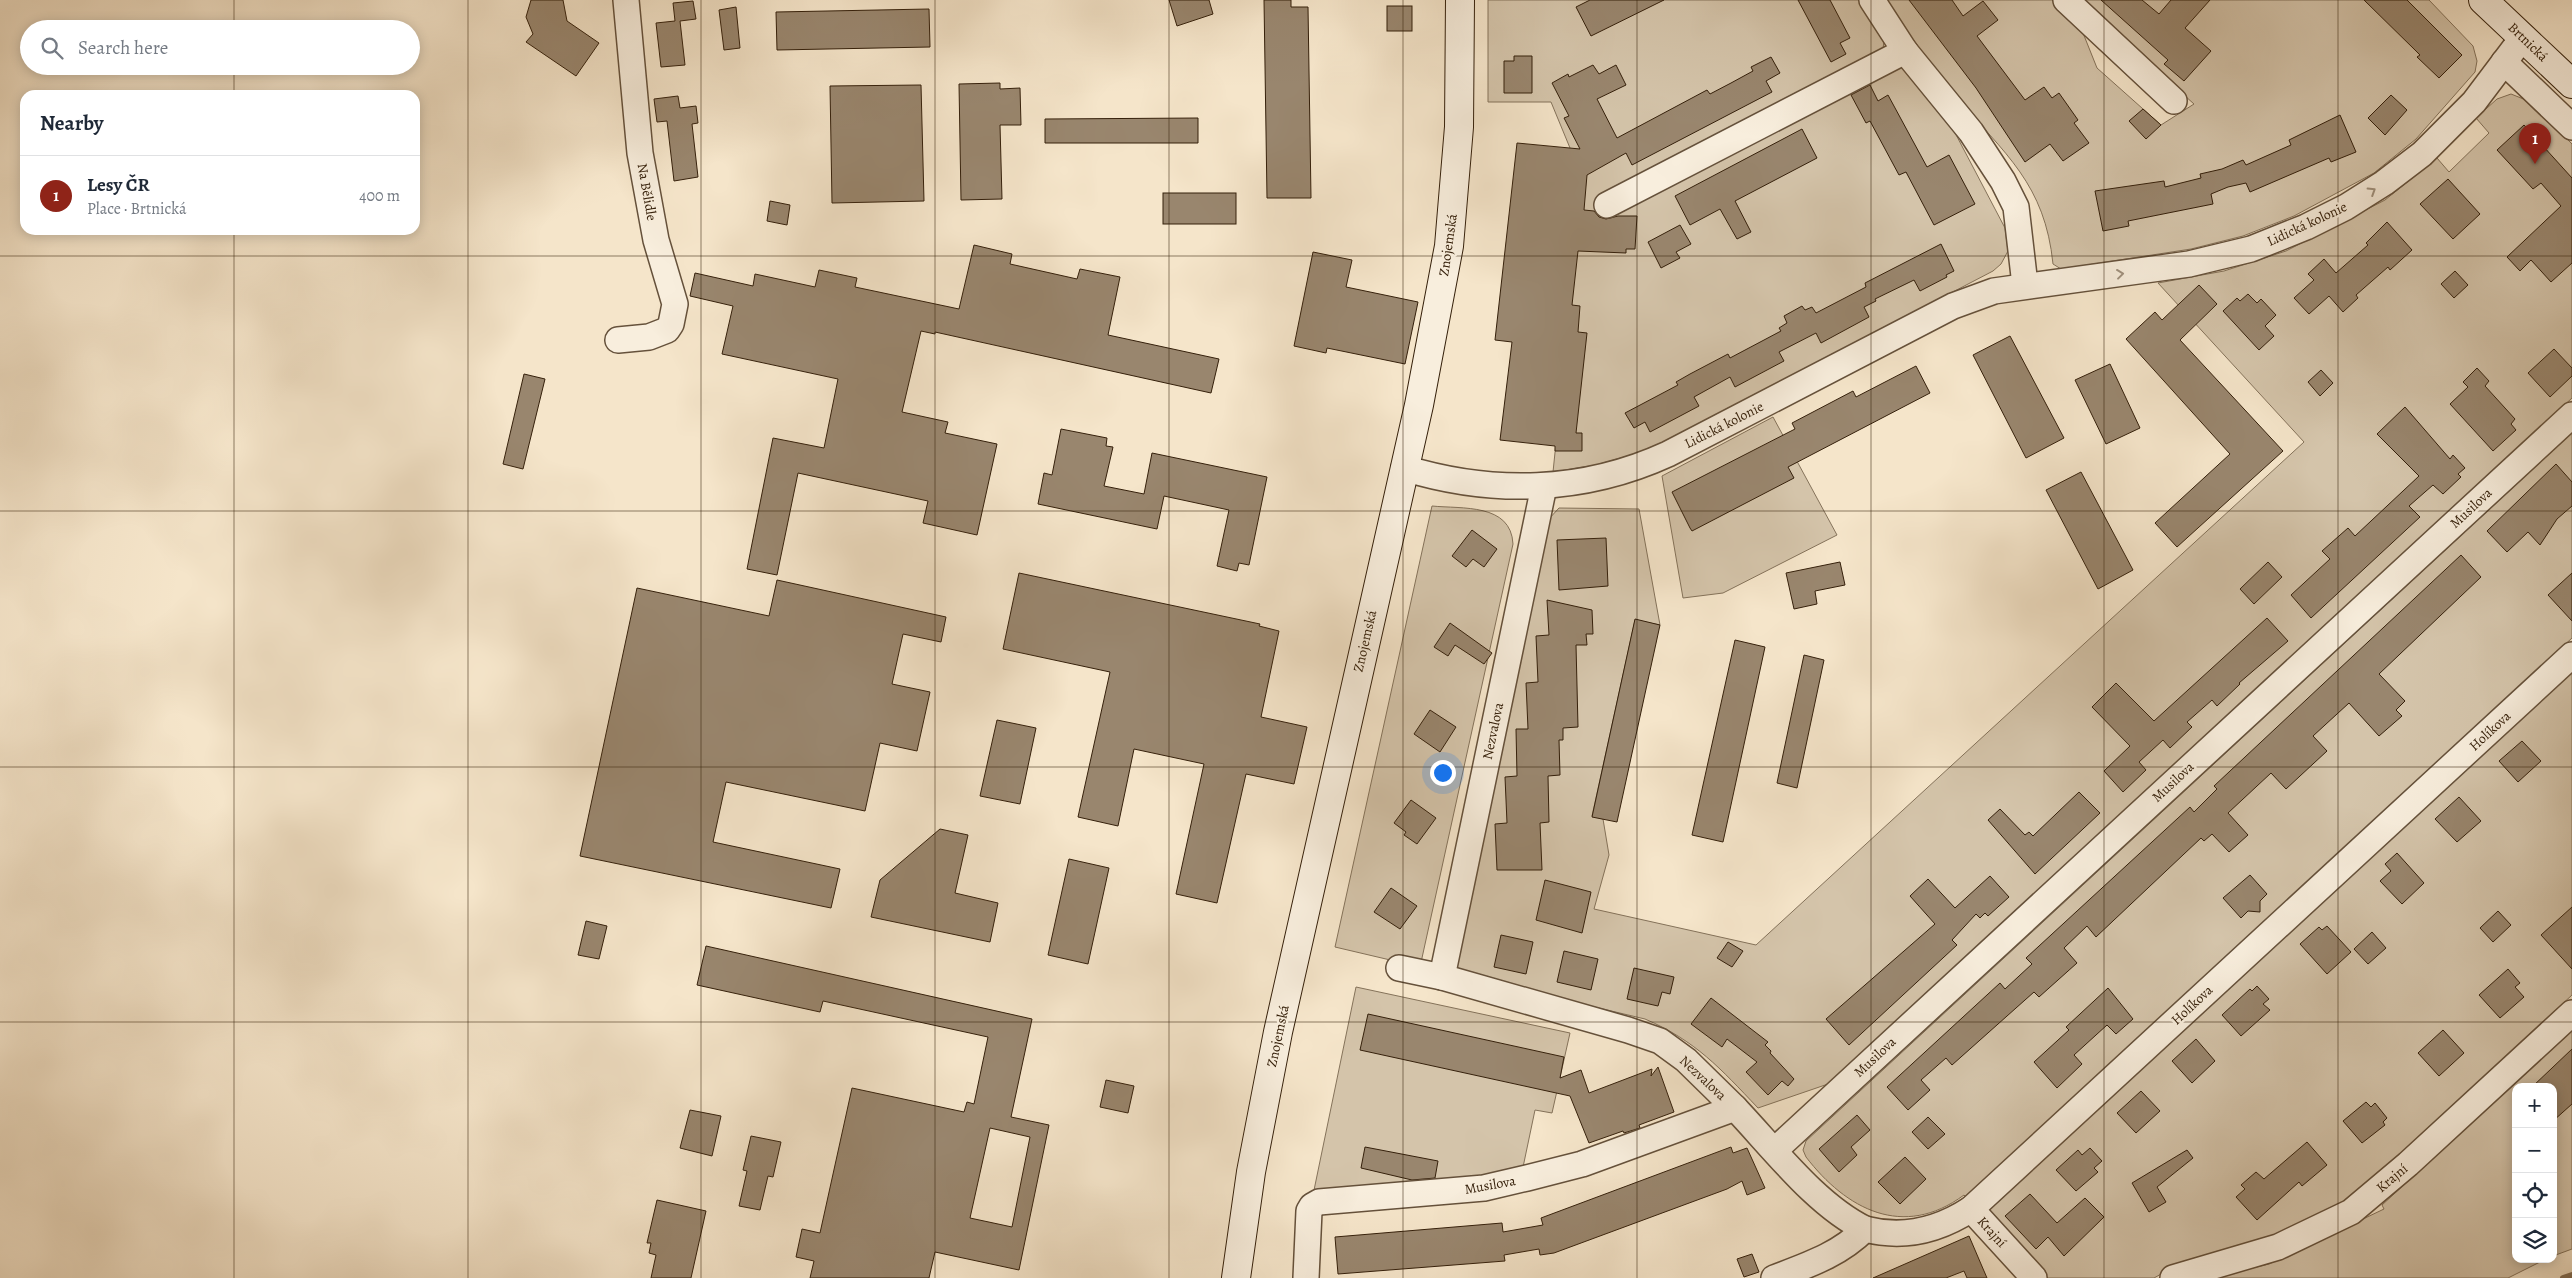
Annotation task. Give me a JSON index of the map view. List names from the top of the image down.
{
  "streets": {
    "main road": ["Brtnická", "Znojemská"],
    "street": [
      "Na Bělidle",
      "Lidická kolonie",
      "Musilova",
      "Nezvalova",
      "Holíkova",
      "Krajní"
    ]
  },
  "crossings": [
    ["Brtnická", "Lidická kolonie"],
    ["Lidická kolonie", "Znojemská"],
    ["Lidická kolonie", "Nezvalova"],
    ["Musilova", "Nezvalova"],
    ["Holíkova", "Krajní"]
  ],
  "one_way": ["Lidická kolonie"],
  "page": {
    "search": "Search here",
    "heading": "Nearby",
    "pins": "1",
    "list": [
      {
        "mark": "1",
        "name": "Lesy ČR",
        "note": "Place · Brtnická",
        "value": "400 m"
      }
    ],
    "map_buttons": ["+", "−"]
  }
}
